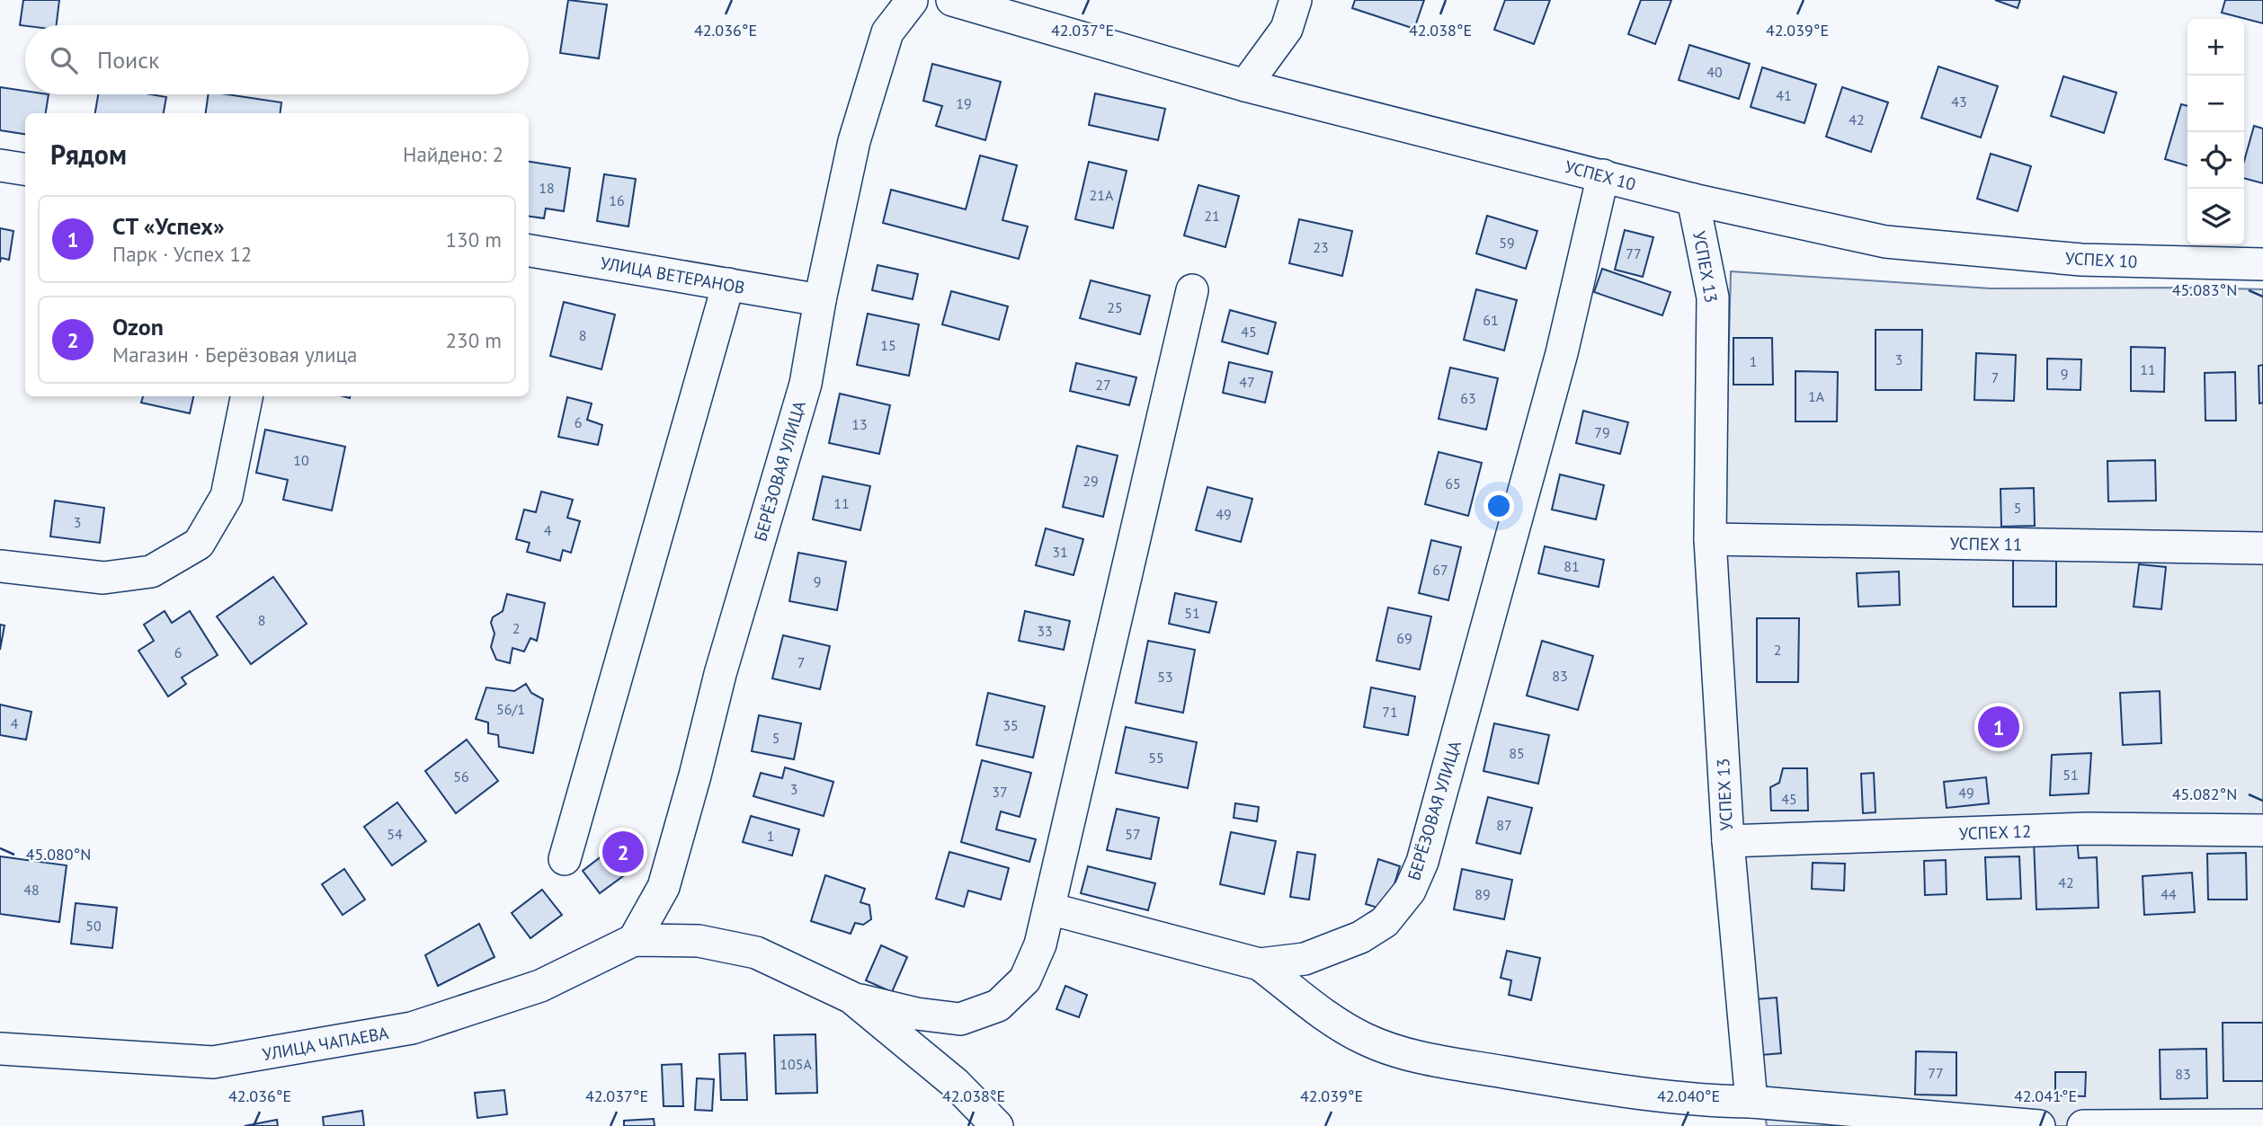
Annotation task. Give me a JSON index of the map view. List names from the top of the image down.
{
  "streets": {
    "street": [
      "УСПЕХ 10",
      "УСПЕХ 13",
      "УЛИЦА ВЕТЕРАНОВ",
      "БЕРЁЗОВАЯ УЛИЦА",
      "УСПЕХ 11",
      "УСПЕХ 12",
      "УЛИЦА ЧАПАЕВА"
    ]
  },
  "crossings": [
    ["УСПЕХ 10", "УСПЕХ 13"],
    ["УСПЕХ 10", "БЕРЁЗОВАЯ УЛИЦА"],
    ["УСПЕХ 13", "УСПЕХ 11"],
    ["УСПЕХ 13", "УСПЕХ 12"],
    ["УЛИЦА ВЕТЕРАНОВ", "БЕРЁЗОВАЯ УЛИЦА"],
    ["БЕРЁЗОВАЯ УЛИЦА", "УЛИЦА ЧАПАЕВА"]
  ],
  "house_numbers": [
    "40",
    "41",
    "43",
    "19",
    "42",
    "18",
    "21А",
    "16",
    "21",
    "59",
    "23",
    "77",
    "25",
    "61",
    "45",
    "8",
    "15",
    "3",
    "1",
    "11",
    "9",
    "7",
    "47",
    "27",
    "1А",
    "63",
    "6",
    "13",
    "79",
    "10",
    "29",
    "65",
    "11",
    "5",
    "49",
    "3",
    "4",
    "31",
    "81",
    "67",
    "9",
    "51",
    "8",
    "2",
    "33",
    "69",
    "2",
    "6",
    "7",
    "83",
    "53",
    "56/1",
    "71",
    "4",
    "35",
    "5",
    "85",
    "55",
    "51",
    "56",
    "3",
    "37",
    "49",
    "45",
    "87",
    "54",
    "57",
    "1",
    "42",
    "48",
    "89",
    "44",
    "50",
    "105А",
    "77",
    "83"
  ],
  "page": {
    "map_buttons": ["+", "−"],
    "search": "Поиск",
    "heading": ["Рядом", "Найдено: 2"],
    "list": [
      {
        "mark": "1",
        "name": "СТ «Успех»",
        "note": "Парк · Успех 12",
        "value": "130 m"
      },
      {
        "mark": "2",
        "name": "Ozon",
        "note": "Магазин · Берёзовая улица",
        "value": "230 m"
      }
    ],
    "pins": ["1", "2"]
  },
  "coordinates": [
    "42.036°E",
    "42.037°E",
    "42.038°E",
    "42.039°E",
    "45.083°N",
    "45.082°N",
    "45.080°N",
    "42.040°E",
    "42.041°E"
  ]
}
